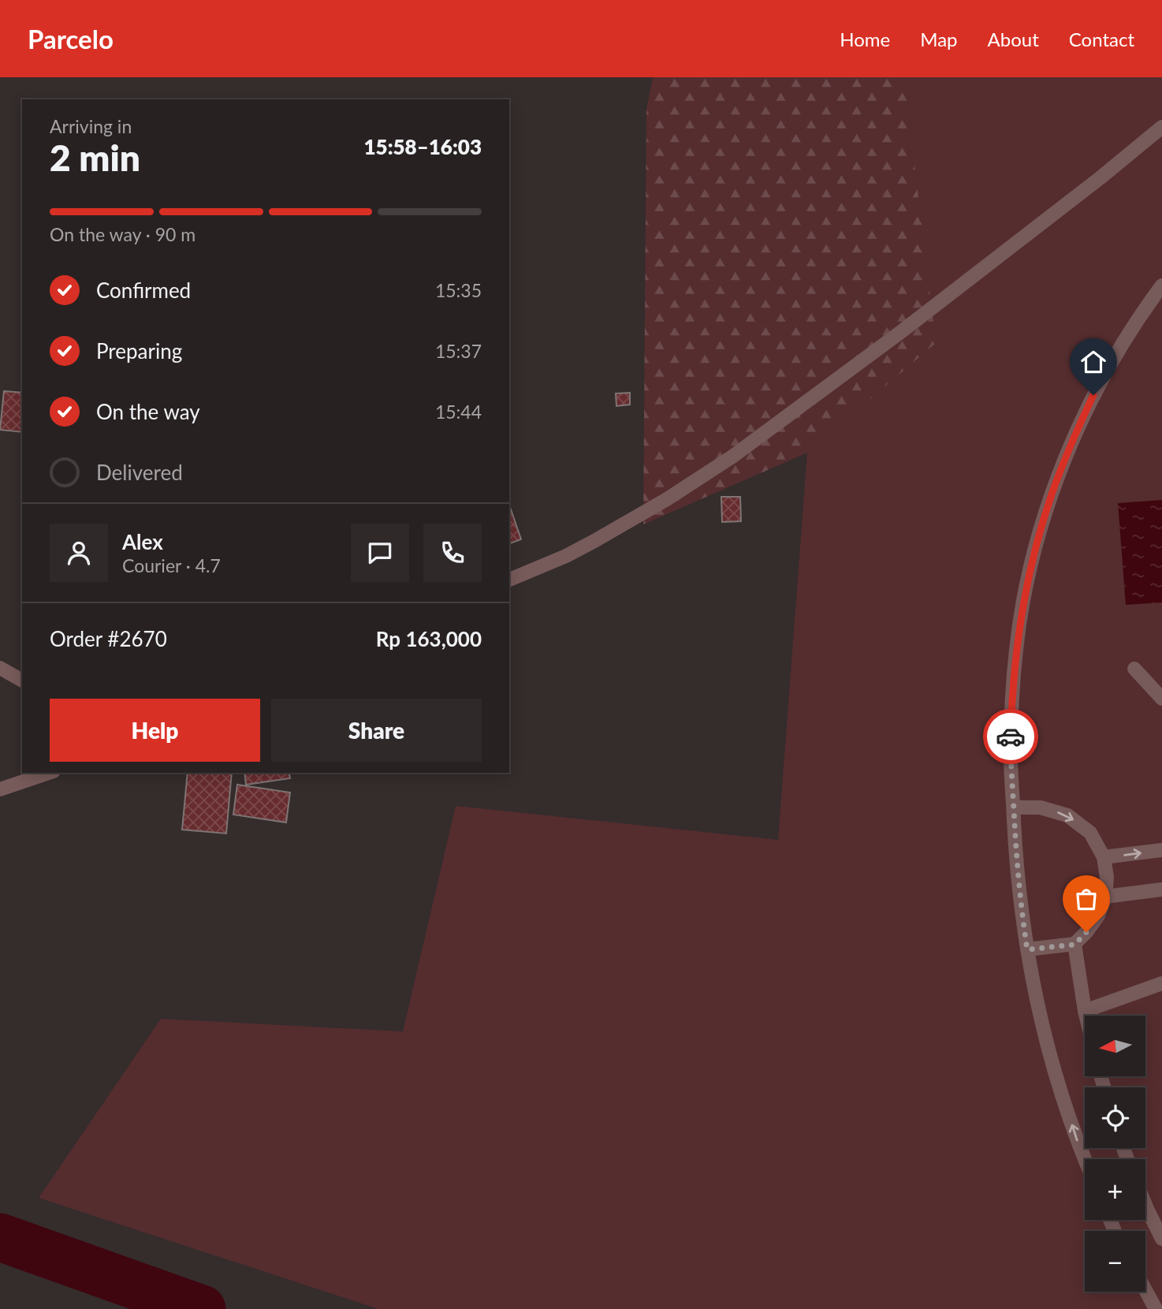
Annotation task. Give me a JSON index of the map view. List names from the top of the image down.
{
  "north": "left",
  "page": {
    "header": "Parcelo",
    "nav": [
      "Home",
      "Map",
      "About",
      "Contact"
    ],
    "heading": ["2 min", "Arriving in", "15:58–16:03"],
    "panel": [
      "Alex",
      "Courier · 4.7",
      "Order #2670",
      "Rp 163,000"
    ],
    "bar": "On the way · 90 m",
    "list": [
      ["Confirmed", "15:35"],
      ["Preparing", "15:37"],
      ["On the way", "15:44"],
      "Delivered"
    ],
    "buttons": ["Help", "Share"],
    "map_buttons": ["+", "−"]
  }
}
